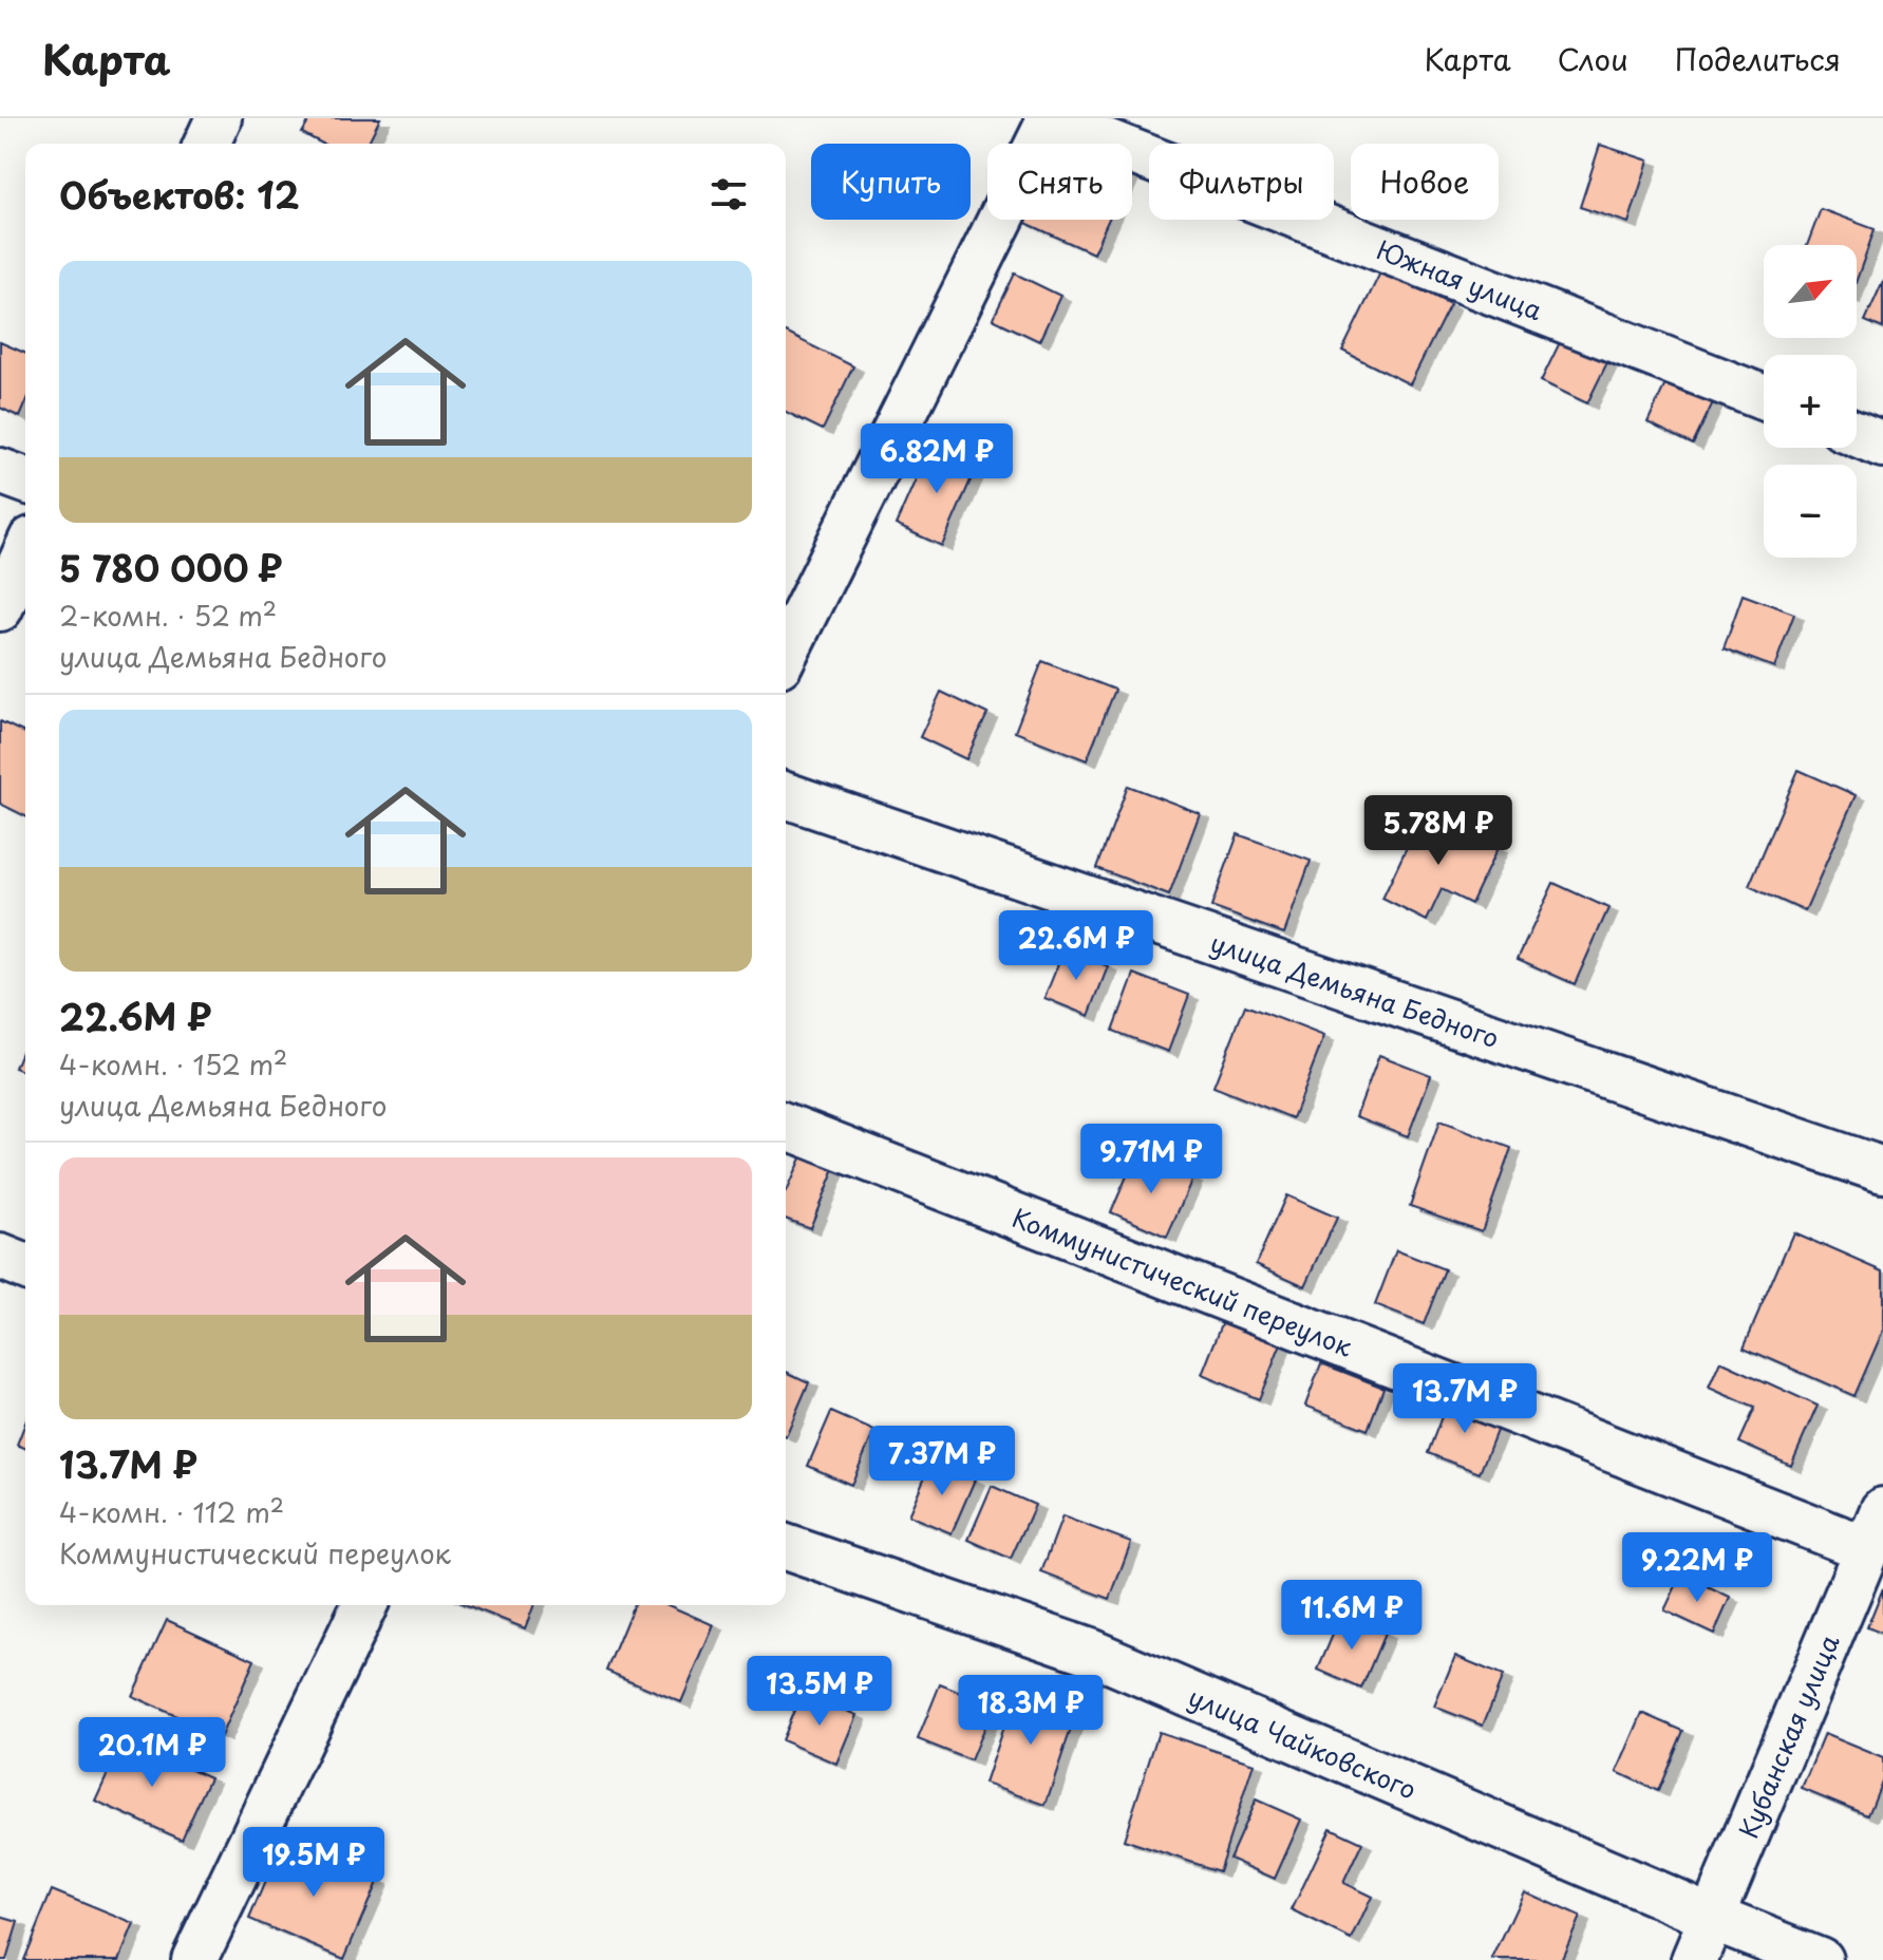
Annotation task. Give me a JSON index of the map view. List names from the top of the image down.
{
  "streets": {
    "street": [
      "Южная улица",
      "улица Демьяна Бедного",
      "Коммунистический переулок",
      "Кубанская улица",
      "улица Чайковского"
    ]
  },
  "crossings": [
    ["Коммунистический переулок", "Кубанская улица"],
    ["Кубанская улица", "улица Чайковского"]
  ],
  "north": "top right",
  "page": {
    "header": "Карта",
    "nav": ["Карта", "Слои", "Поделиться"],
    "chip": [
      "Купить",
      "Снять",
      "Фильтры",
      "Новое"
    ],
    "heading": "Объектов: 12",
    "map_buttons": ["+", "−"],
    "list": [
      {
        "name": "5 780 000 ₽",
        "note": "2-комн. · 52 m² · улица Демьяна Бедного"
      },
      {
        "name": "22.6M ₽",
        "note": "4-комн. · 152 m² · улица Демьяна Бедного"
      },
      {
        "name": "13.7M ₽",
        "note": "4-комн. · 112 m² · Коммунистический переулок"
      }
    ],
    "price": [
      "6.82M ₽",
      "5.78M ₽",
      "22.6M ₽",
      "9.71M ₽",
      "13.7M ₽",
      "7.37M ₽",
      "9.22M ₽",
      "11.6M ₽",
      "13.5M ₽",
      "18.3M ₽",
      "20.1M ₽",
      "19.5M ₽"
    ]
  }
}
